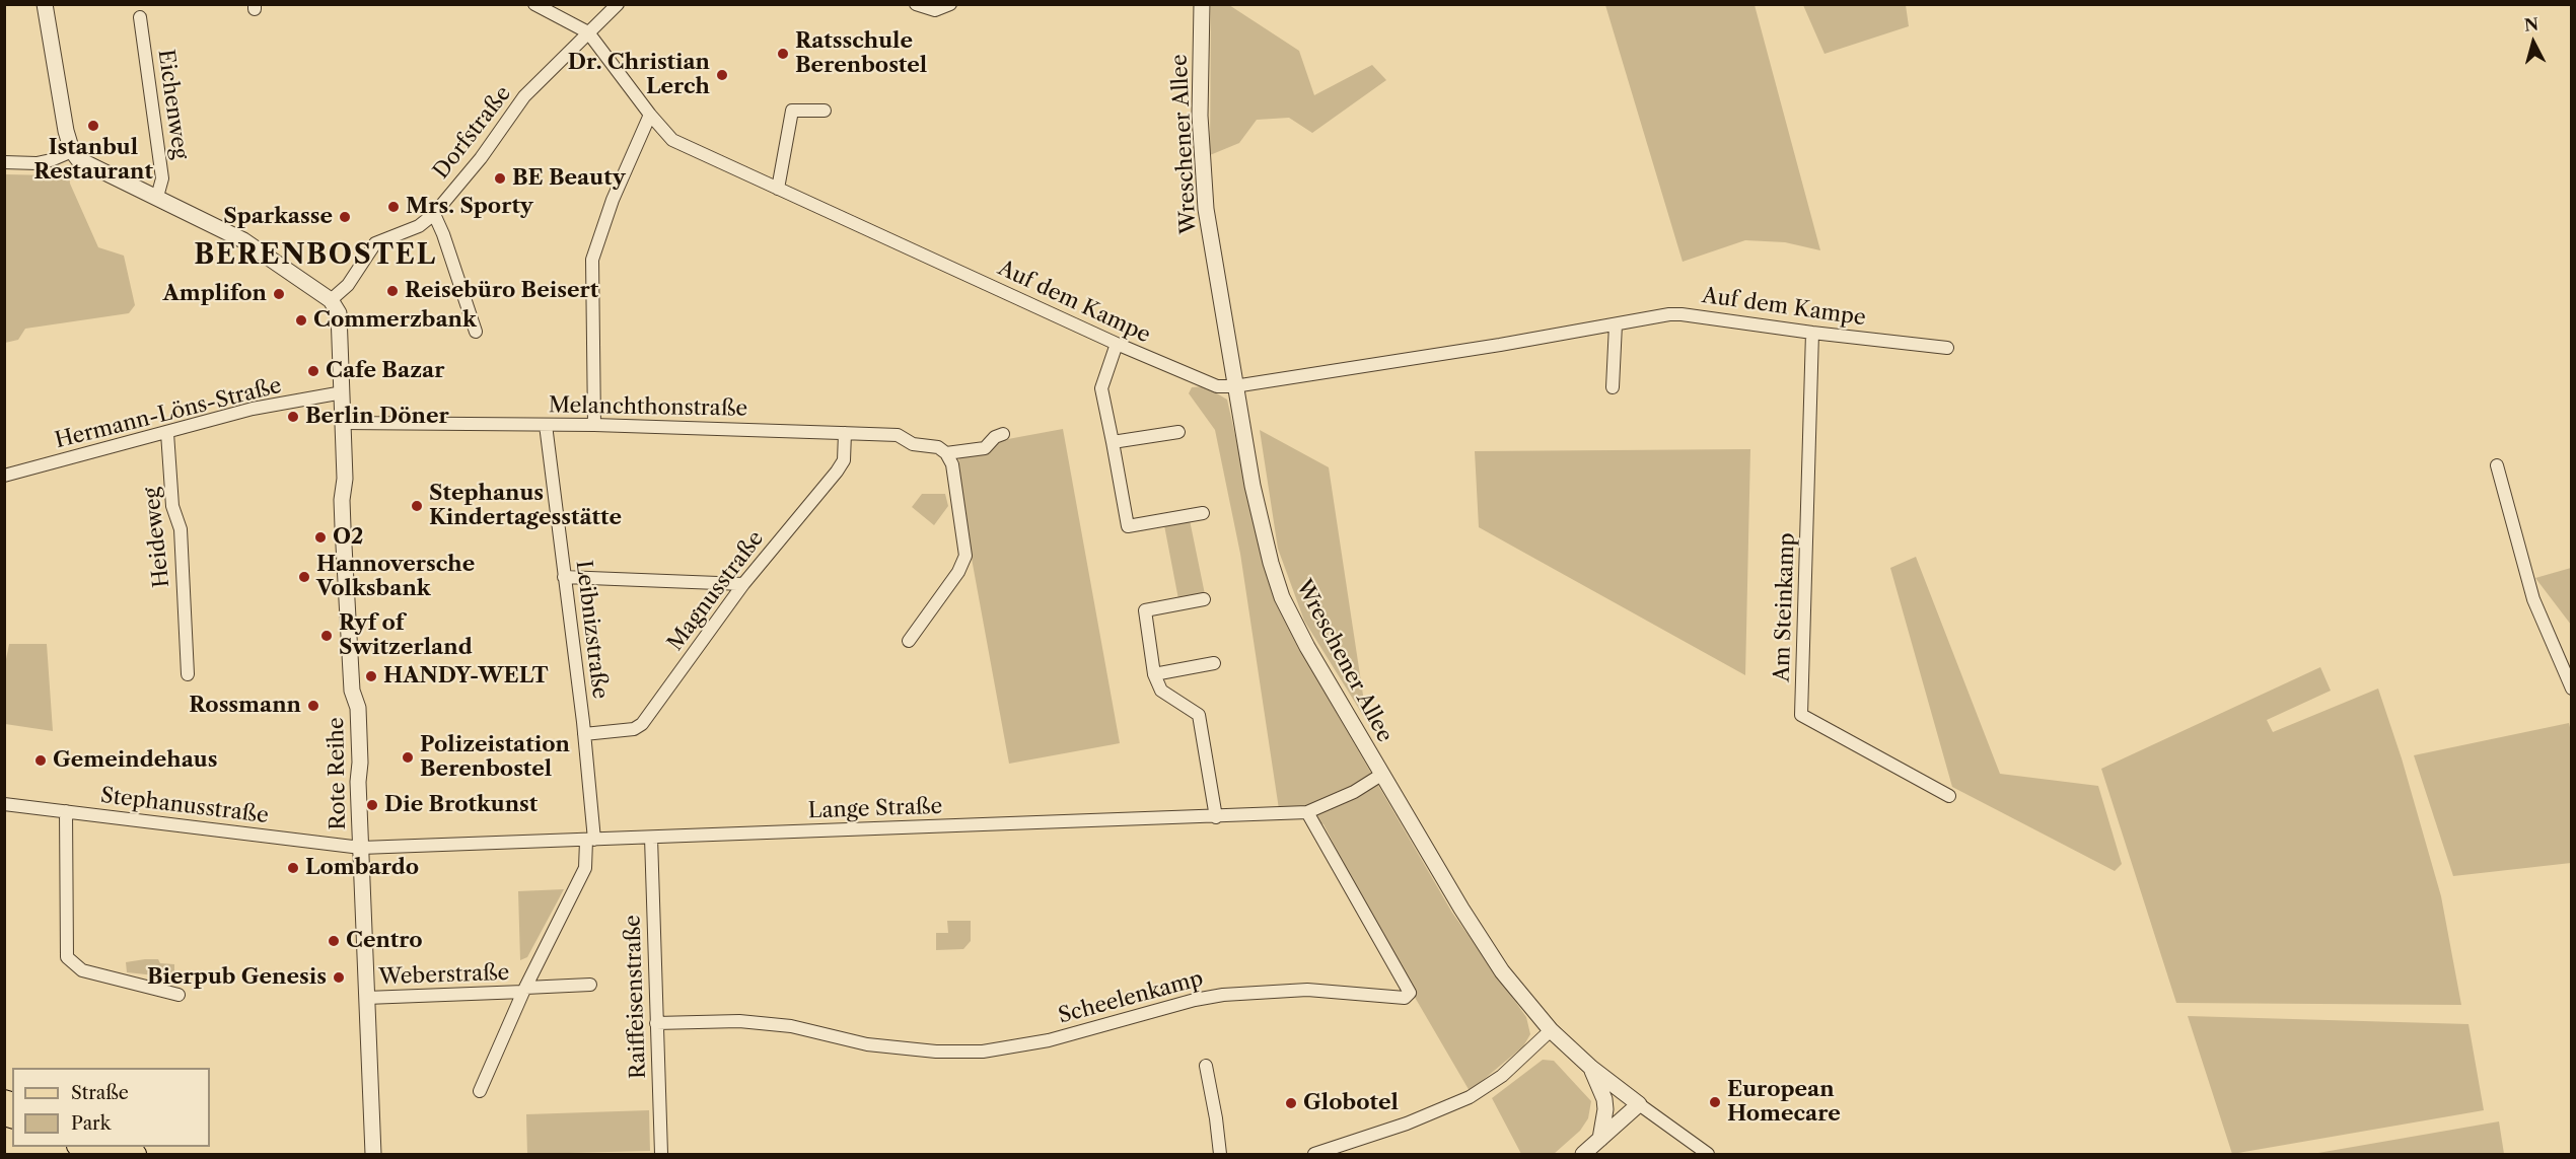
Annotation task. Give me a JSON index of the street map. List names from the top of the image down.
{
  "streets": {
    "street": [
      "Eichenweg",
      "Dorfstraße",
      "Wreschener Allee",
      "Auf dem Kampe",
      "Melanchthonstraße",
      "Hermann-Löns-Straße",
      "Heideweg",
      "Magnusstraße",
      "Am Steinkamp",
      "Leibnizstraße",
      "Rote Reihe",
      "Stephanusstraße",
      "Lange Straße",
      "Weberstraße",
      "Raiffeisenstraße",
      "Scheelenkamp"
    ]
  },
  "crossings": [
    ["Dorfstraße", "Auf dem Kampe"],
    ["Dorfstraße", "Rote Reihe"],
    ["Wreschener Allee", "Auf dem Kampe"],
    ["Wreschener Allee", "Lange Straße"],
    ["Auf dem Kampe", "Am Steinkamp"],
    ["Melanchthonstraße", "Magnusstraße"],
    ["Melanchthonstraße", "Leibnizstraße"],
    ["Melanchthonstraße", "Rote Reihe"],
    ["Hermann-Löns-Straße", "Heideweg"],
    ["Hermann-Löns-Straße", "Rote Reihe"],
    ["Magnusstraße", "Leibnizstraße"],
    ["Leibnizstraße", "Lange Straße"],
    ["Leibnizstraße", "Weberstraße"],
    ["Rote Reihe", "Stephanusstraße"],
    ["Rote Reihe", "Lange Straße"],
    ["Rote Reihe", "Weberstraße"],
    ["Stephanusstraße", "Lange Straße"],
    ["Lange Straße", "Raiffeisenstraße"],
    ["Lange Straße", "Scheelenkamp"],
    ["Raiffeisenstraße", "Scheelenkamp"]
  ],
  "districts": ["BERENBOSTEL"],
  "places": [
    "Ratsschule Berenbostel",
    "Dr. Christian Lerch",
    "Istanbul Restaurant",
    "BE Beauty",
    "Mrs. Sporty",
    "Sparkasse",
    "Reisebüro Beisert",
    "Amplifon",
    "Commerzbank",
    "Cafe Bazar",
    "Berlin Döner",
    "Stephanus Kindertagesstätte",
    "O2",
    "Hannoversche Volksbank",
    "Ryf of Switzerland",
    "HANDY-WELT",
    "Rossmann",
    "Polizeistation Berenbostel",
    "Gemeindehaus",
    "Die Brotkunst",
    "Lombardo",
    "Centro",
    "Bierpub Genesis",
    "European Homecare",
    "Globotel"
  ],
  "legend": ["Straße", "Park"],
  "north": "top"
}
